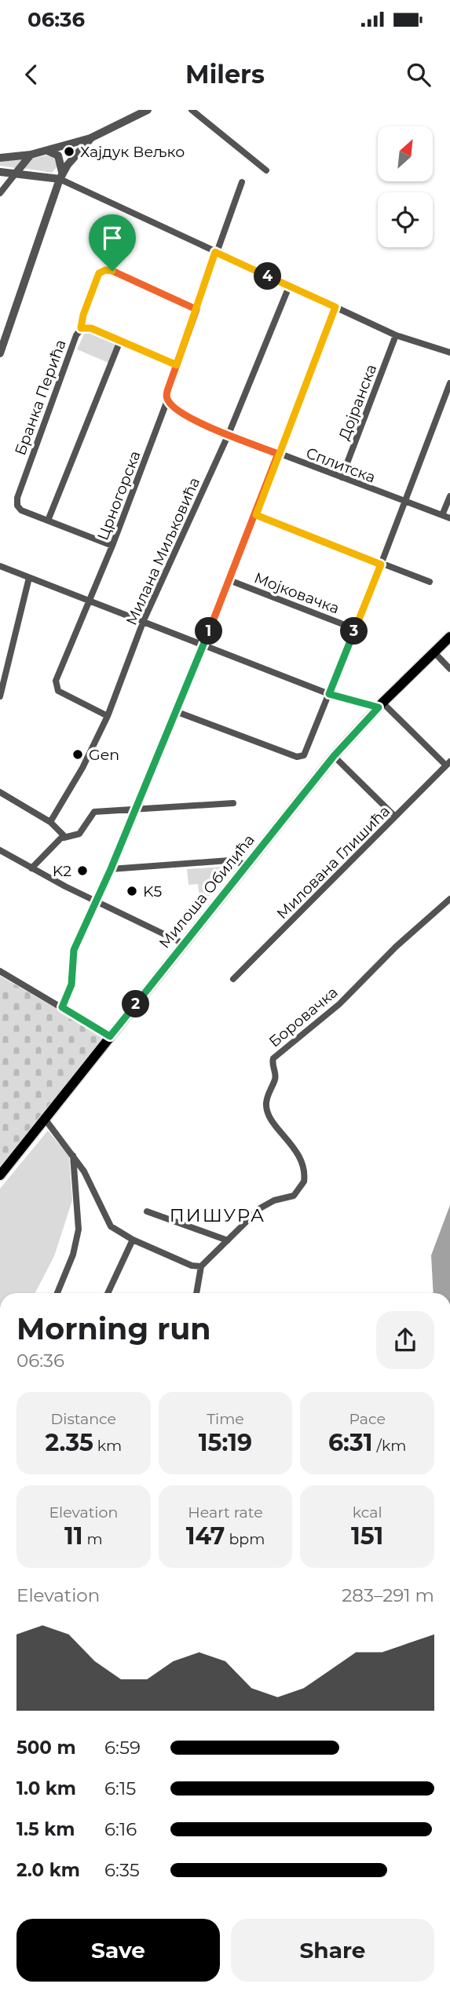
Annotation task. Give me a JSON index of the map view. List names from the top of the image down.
{
  "streets": {
    "main road": ["Милоша Обилића"],
    "street": [
      "Бранка Перића",
      "Дојранска",
      "Сплитска",
      "Црногорска",
      "Милана Миљковића",
      "Мојковачка",
      "Милована Глишића",
      "Боровачка"
    ]
  },
  "crossings": [
    ["Бранка Перића", "Црногорска"],
    ["Дојранска", "Сплитска"],
    ["Сплитска", "Црногорска"],
    ["Сплитска", "Милана Миљковића"],
    ["Црногорска", "Милана Миљковића"]
  ],
  "districts": ["ПИШУРА"],
  "places": [
    "Хајдук Вељко",
    "Gen",
    "K2",
    "K5"
  ],
  "north": "top right",
  "page": {
    "status": "06:36",
    "header": "Milers",
    "pins": [
      "4",
      "1",
      "3",
      "2"
    ],
    "heading": ["Morning run", "06:36"],
    "stats": [
      ["Distance", "2.35 km"],
      ["Time", "15:19"],
      ["Pace", "6:31 /km"],
      ["Elevation", "11 m"],
      ["Heart rate", "147 bpm"],
      ["kcal", "151"]
    ],
    "chart": ["Elevation", "283–291 m"],
    "list": [
      {
        "name": "500 m",
        "note": "6:59"
      },
      {
        "name": "1.0 km",
        "note": "6:15"
      },
      {
        "name": "1.5 km",
        "note": "6:16"
      },
      {
        "name": "2.0 km",
        "note": "6:35"
      }
    ],
    "buttons": ["Save", "Share"]
  }
}
